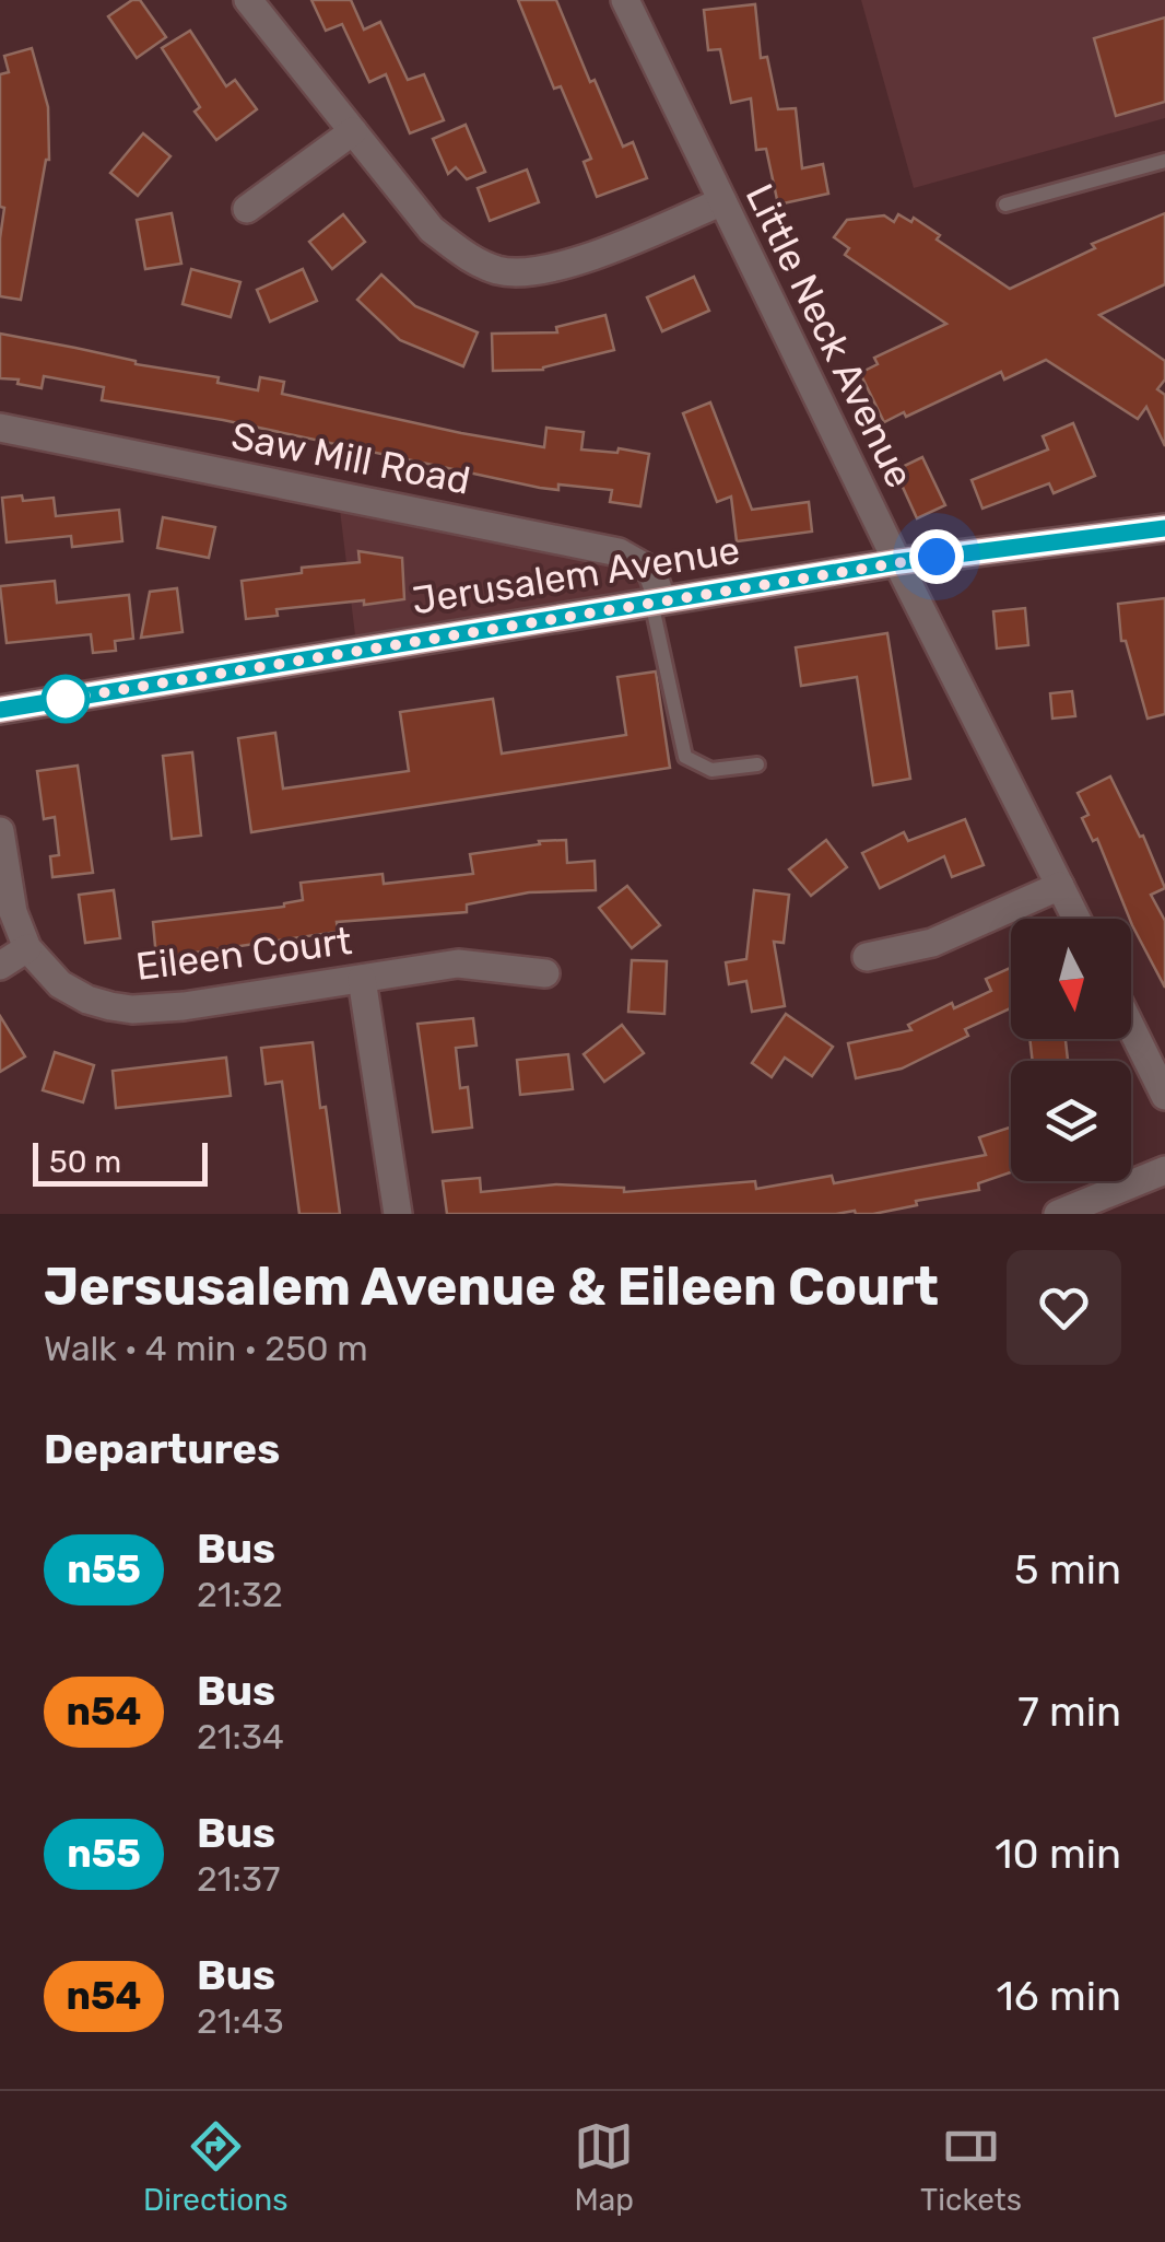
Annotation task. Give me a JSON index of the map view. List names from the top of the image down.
{
  "streets": {
    "main road": ["Jerusalem Avenue"],
    "street": ["Little Neck Avenue", "Saw Mill Road", "Eileen Court"]
  },
  "crossings": [
    ["Little Neck Avenue", "Jerusalem Avenue"],
    ["Saw Mill Road", "Jerusalem Avenue"]
  ],
  "lines": ["bus line n55"],
  "scale_bar": "50 m",
  "north": "bottom",
  "page": {
    "scale": "50 m",
    "heading": [
      ["Jersusalem Avenue & Eileen Court", "Walk · 4 min · 250 m"],
      "Departures"
    ],
    "list": [
      {
        "mark": "n55",
        "name": "Bus",
        "note": "21:32",
        "value": "5 min"
      },
      {
        "mark": "n54",
        "name": "Bus",
        "note": "21:34",
        "value": "7 min"
      },
      {
        "mark": "n55",
        "name": "Bus",
        "note": "21:37",
        "value": "10 min"
      },
      {
        "mark": "n54",
        "name": "Bus",
        "note": "21:43",
        "value": "16 min"
      }
    ],
    "tabs": ["Directions", "Map", "Tickets"]
  }
}
